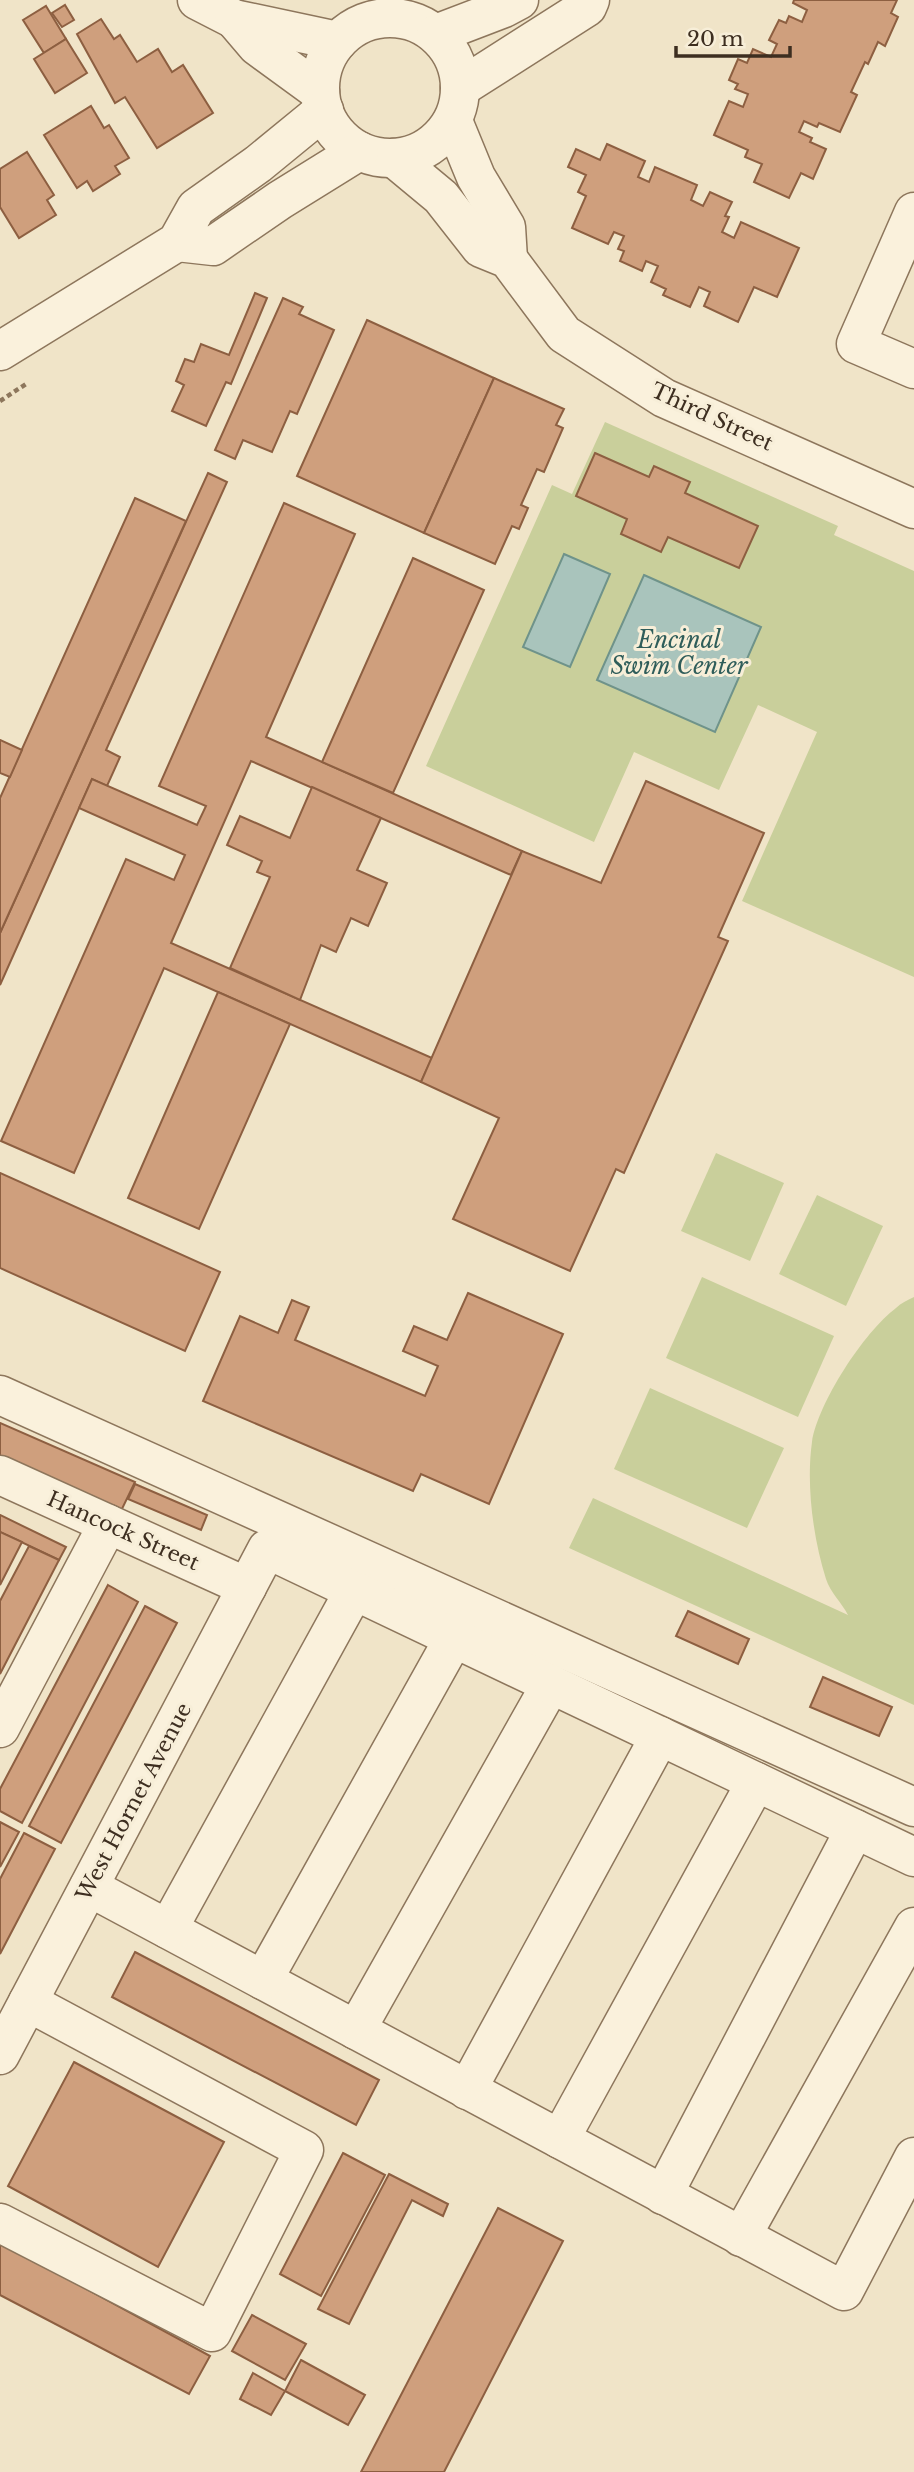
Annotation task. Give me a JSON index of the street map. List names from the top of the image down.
{
  "streets": {
    "street": ["Third Street", "Hancock Street", "West Hornet Avenue"]
  },
  "crossings": [
    ["Hancock Street", "West Hornet Avenue"]
  ],
  "water": ["Encinal Swim Center"],
  "scale_bar": "20 m"
}
